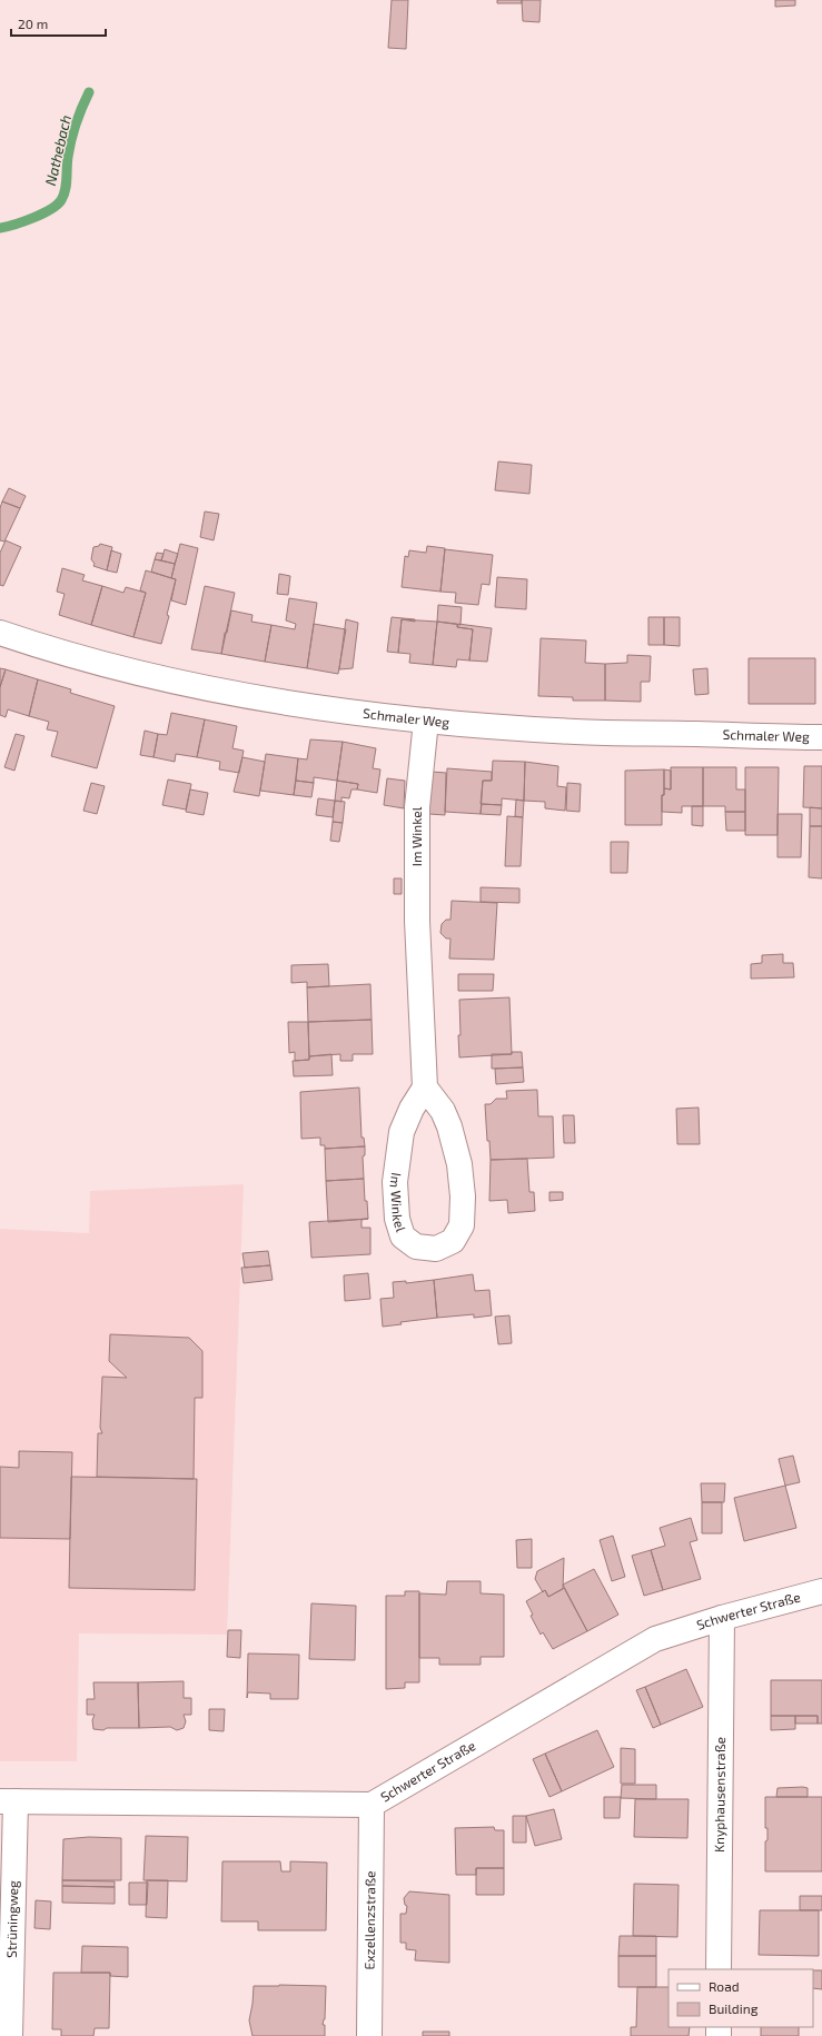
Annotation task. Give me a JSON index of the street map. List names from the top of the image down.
{
  "streets": {
    "street": [
      "Schmaler Weg",
      "Im Winkel",
      "Schwerter Straße",
      "Knyphausenstraße",
      "Strüningweg",
      "Exzellenzstraße"
    ]
  },
  "crossings": [
    ["Schmaler Weg", "Im Winkel"],
    ["Schwerter Straße", "Knyphausenstraße"],
    ["Schwerter Straße", "Strüningweg"],
    ["Schwerter Straße", "Exzellenzstraße"]
  ],
  "water": ["Nathebach"],
  "legend": ["Road", "Building"],
  "scale_bar": "20 m"
}
